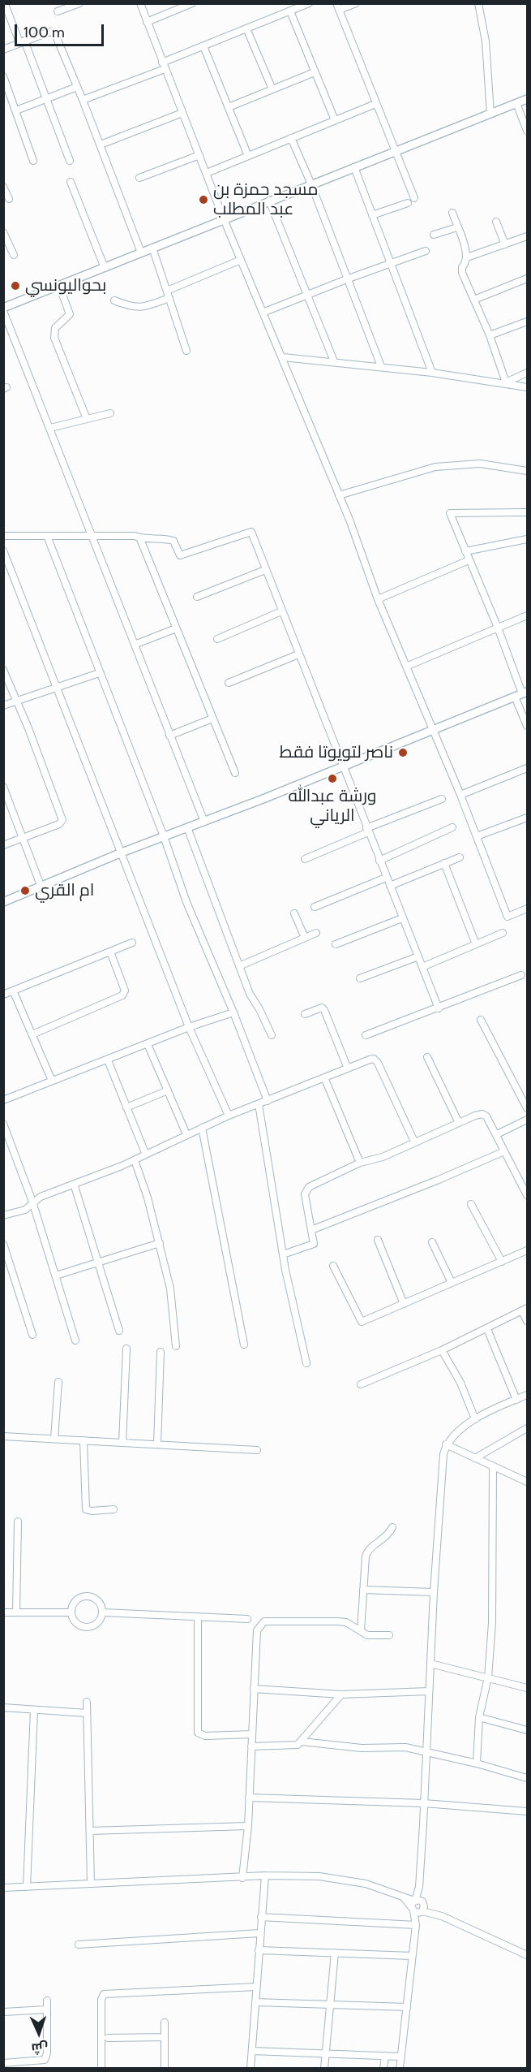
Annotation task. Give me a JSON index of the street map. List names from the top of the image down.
{
  "places": [
    "مسجد حمزة بن عبد المطلب",
    "بحواليونسي",
    "ناصر لتويوتا فقط",
    "ورشة عبدالله الرياني",
    "ام القري"
  ],
  "scale_bar": "100 m",
  "north": "bottom"
}
